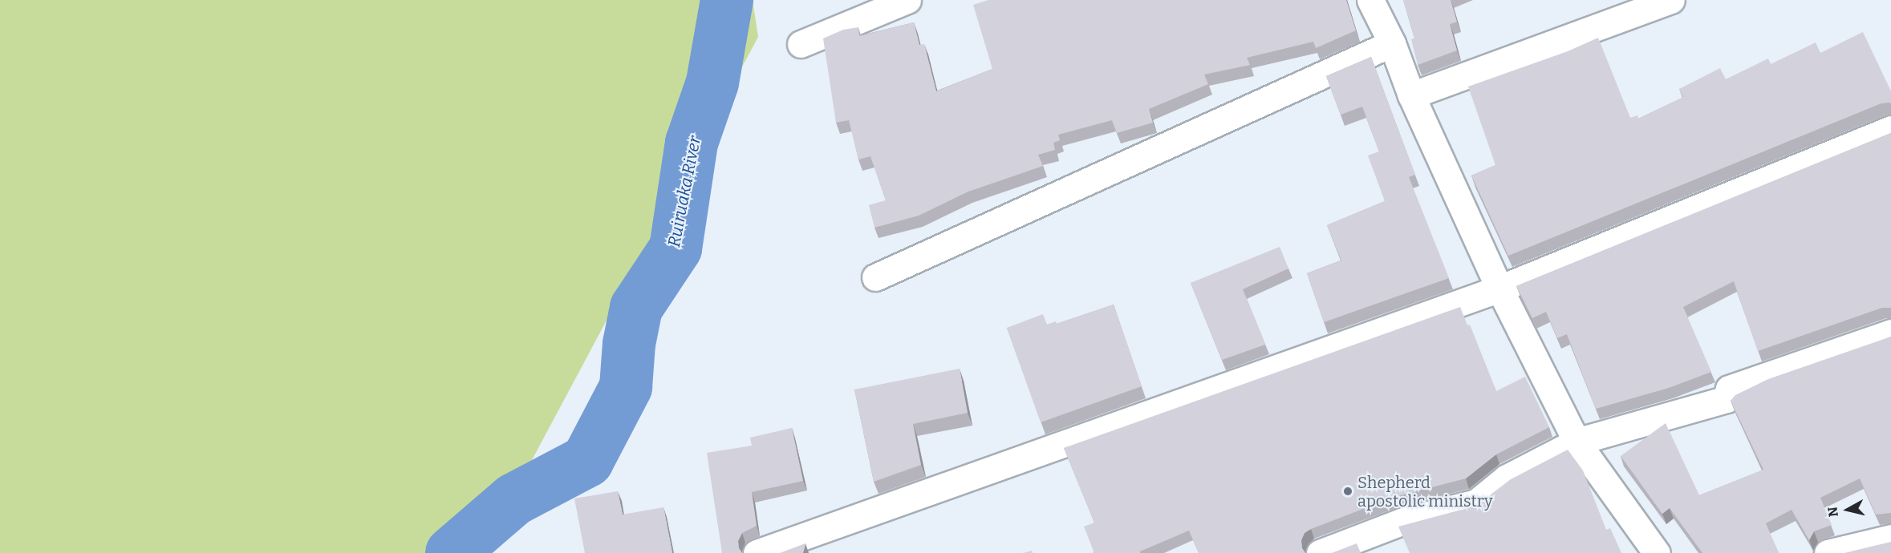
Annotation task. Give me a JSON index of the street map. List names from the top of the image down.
{
  "water": ["Ruiruaka River"],
  "places": ["Shepherd apostolic ministry"],
  "north": "left"
}
